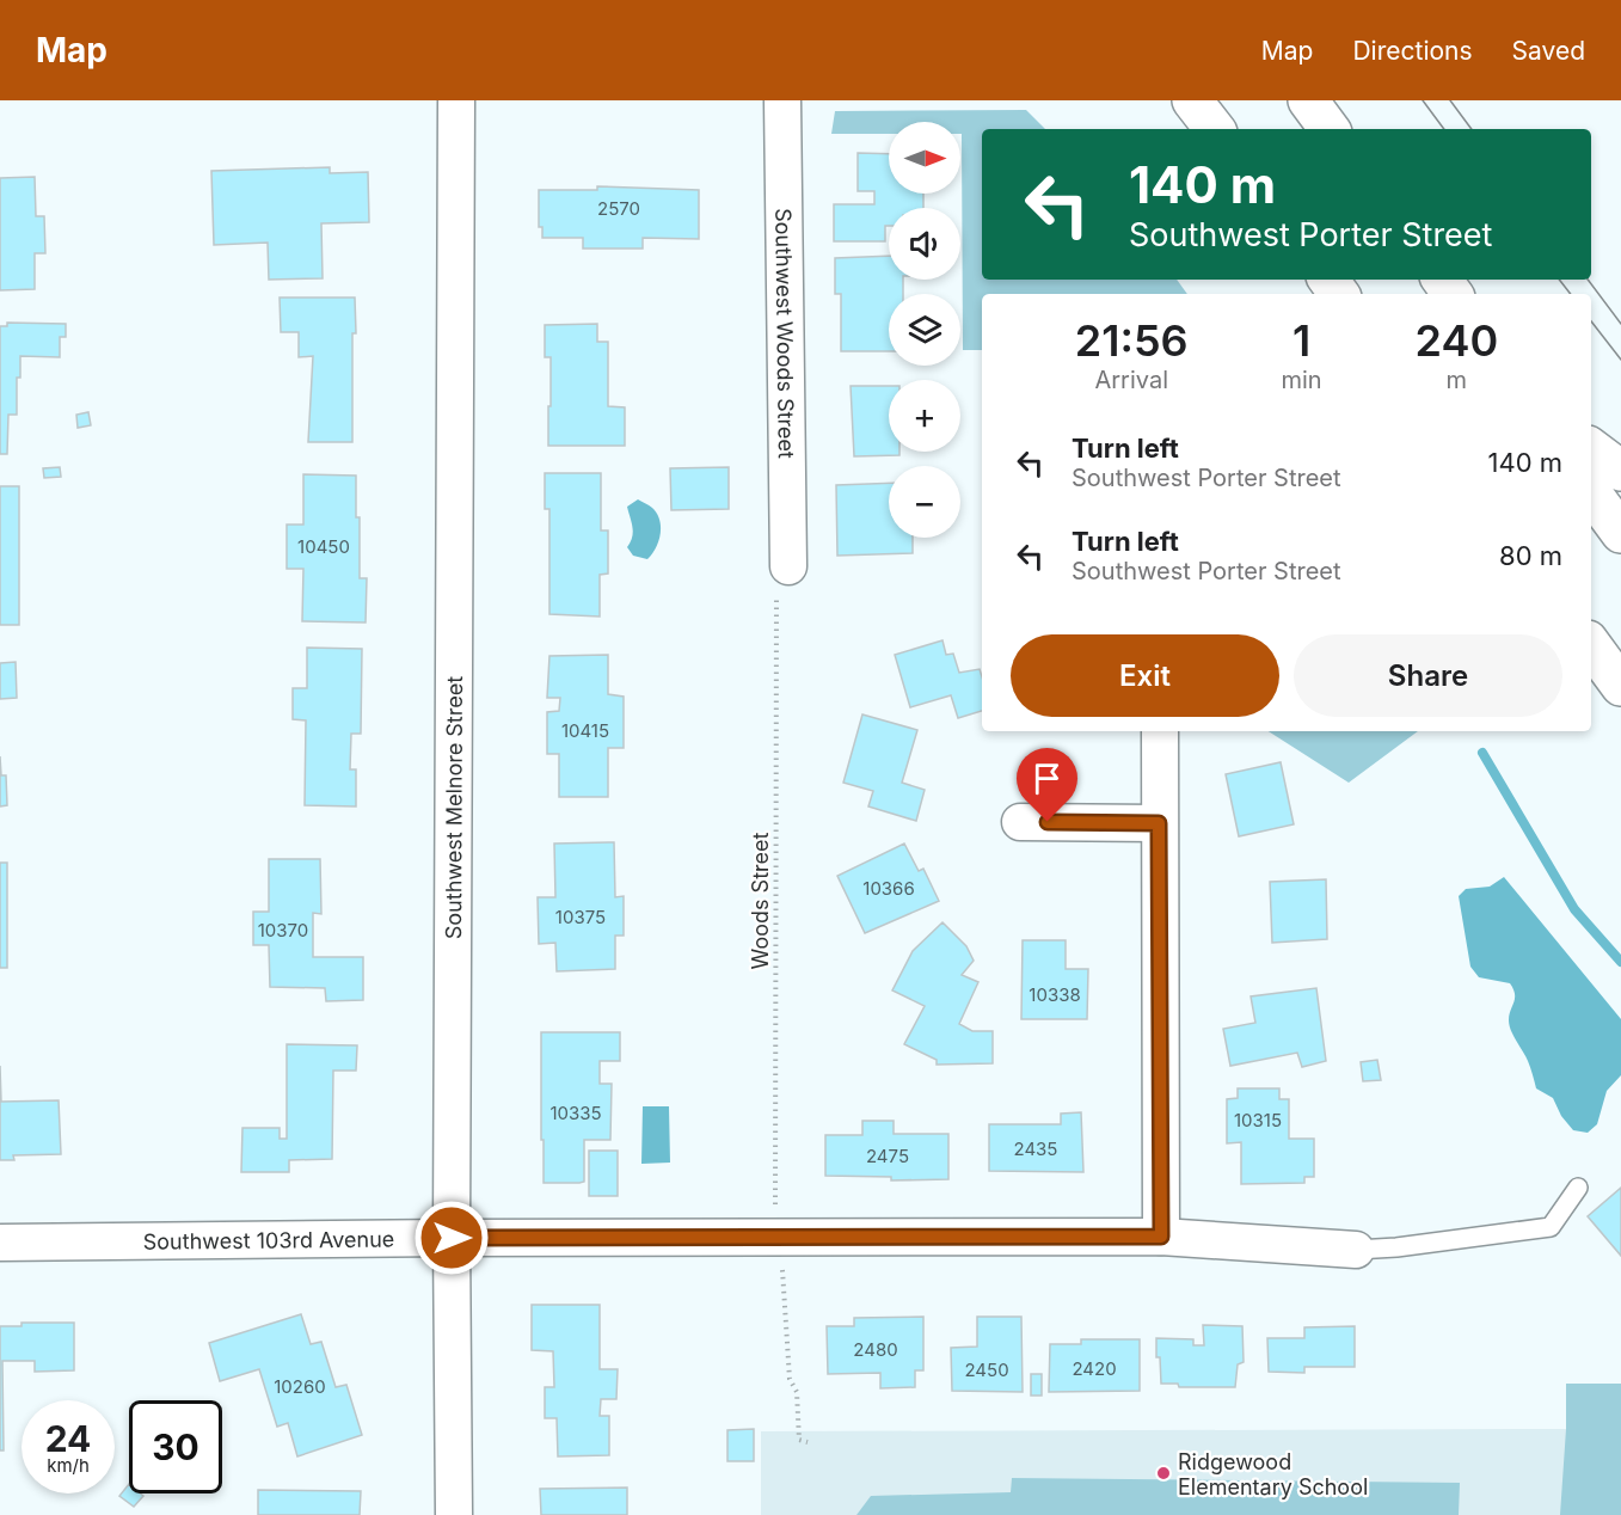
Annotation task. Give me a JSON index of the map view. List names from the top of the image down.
{
  "streets": {
    "street": ["Southwest Woods Street", "Southwest Melnore Street", "Southwest 103rd Avenue"],
    "path": ["Woods Street"]
  },
  "crossings": [
    ["Southwest Woods Street", "Woods Street"],
    ["Southwest Melnore Street", "Southwest 103rd Avenue"],
    ["Woods Street", "Southwest 103rd Avenue"]
  ],
  "places": ["Ridgewood Elementary School"],
  "house_numbers": [
    "2570",
    "10450",
    "10415",
    "10366",
    "10375",
    "10370",
    "10338",
    "10335",
    "10315",
    "2435",
    "2475",
    "2480",
    "2420",
    "2450",
    "10260"
  ],
  "north": "right",
  "page": {
    "header": "Map",
    "nav": ["Map", "Directions", "Saved"],
    "map_buttons": ["+", "−"],
    "turn": ["140 m", "Southwest Porter Street"],
    "eta": [
      "21:56",
      "Arrival",
      "1",
      "min",
      "240",
      "m"
    ],
    "list": [
      {
        "name": "Turn left",
        "note": "Southwest Porter Street",
        "value": "140 m"
      },
      {
        "name": "Turn left",
        "note": "Southwest Porter Street",
        "value": "80 m"
      }
    ],
    "buttons": ["Exit", "Share"],
    "speed": "24 km/h",
    "limit": "30"
  }
}
